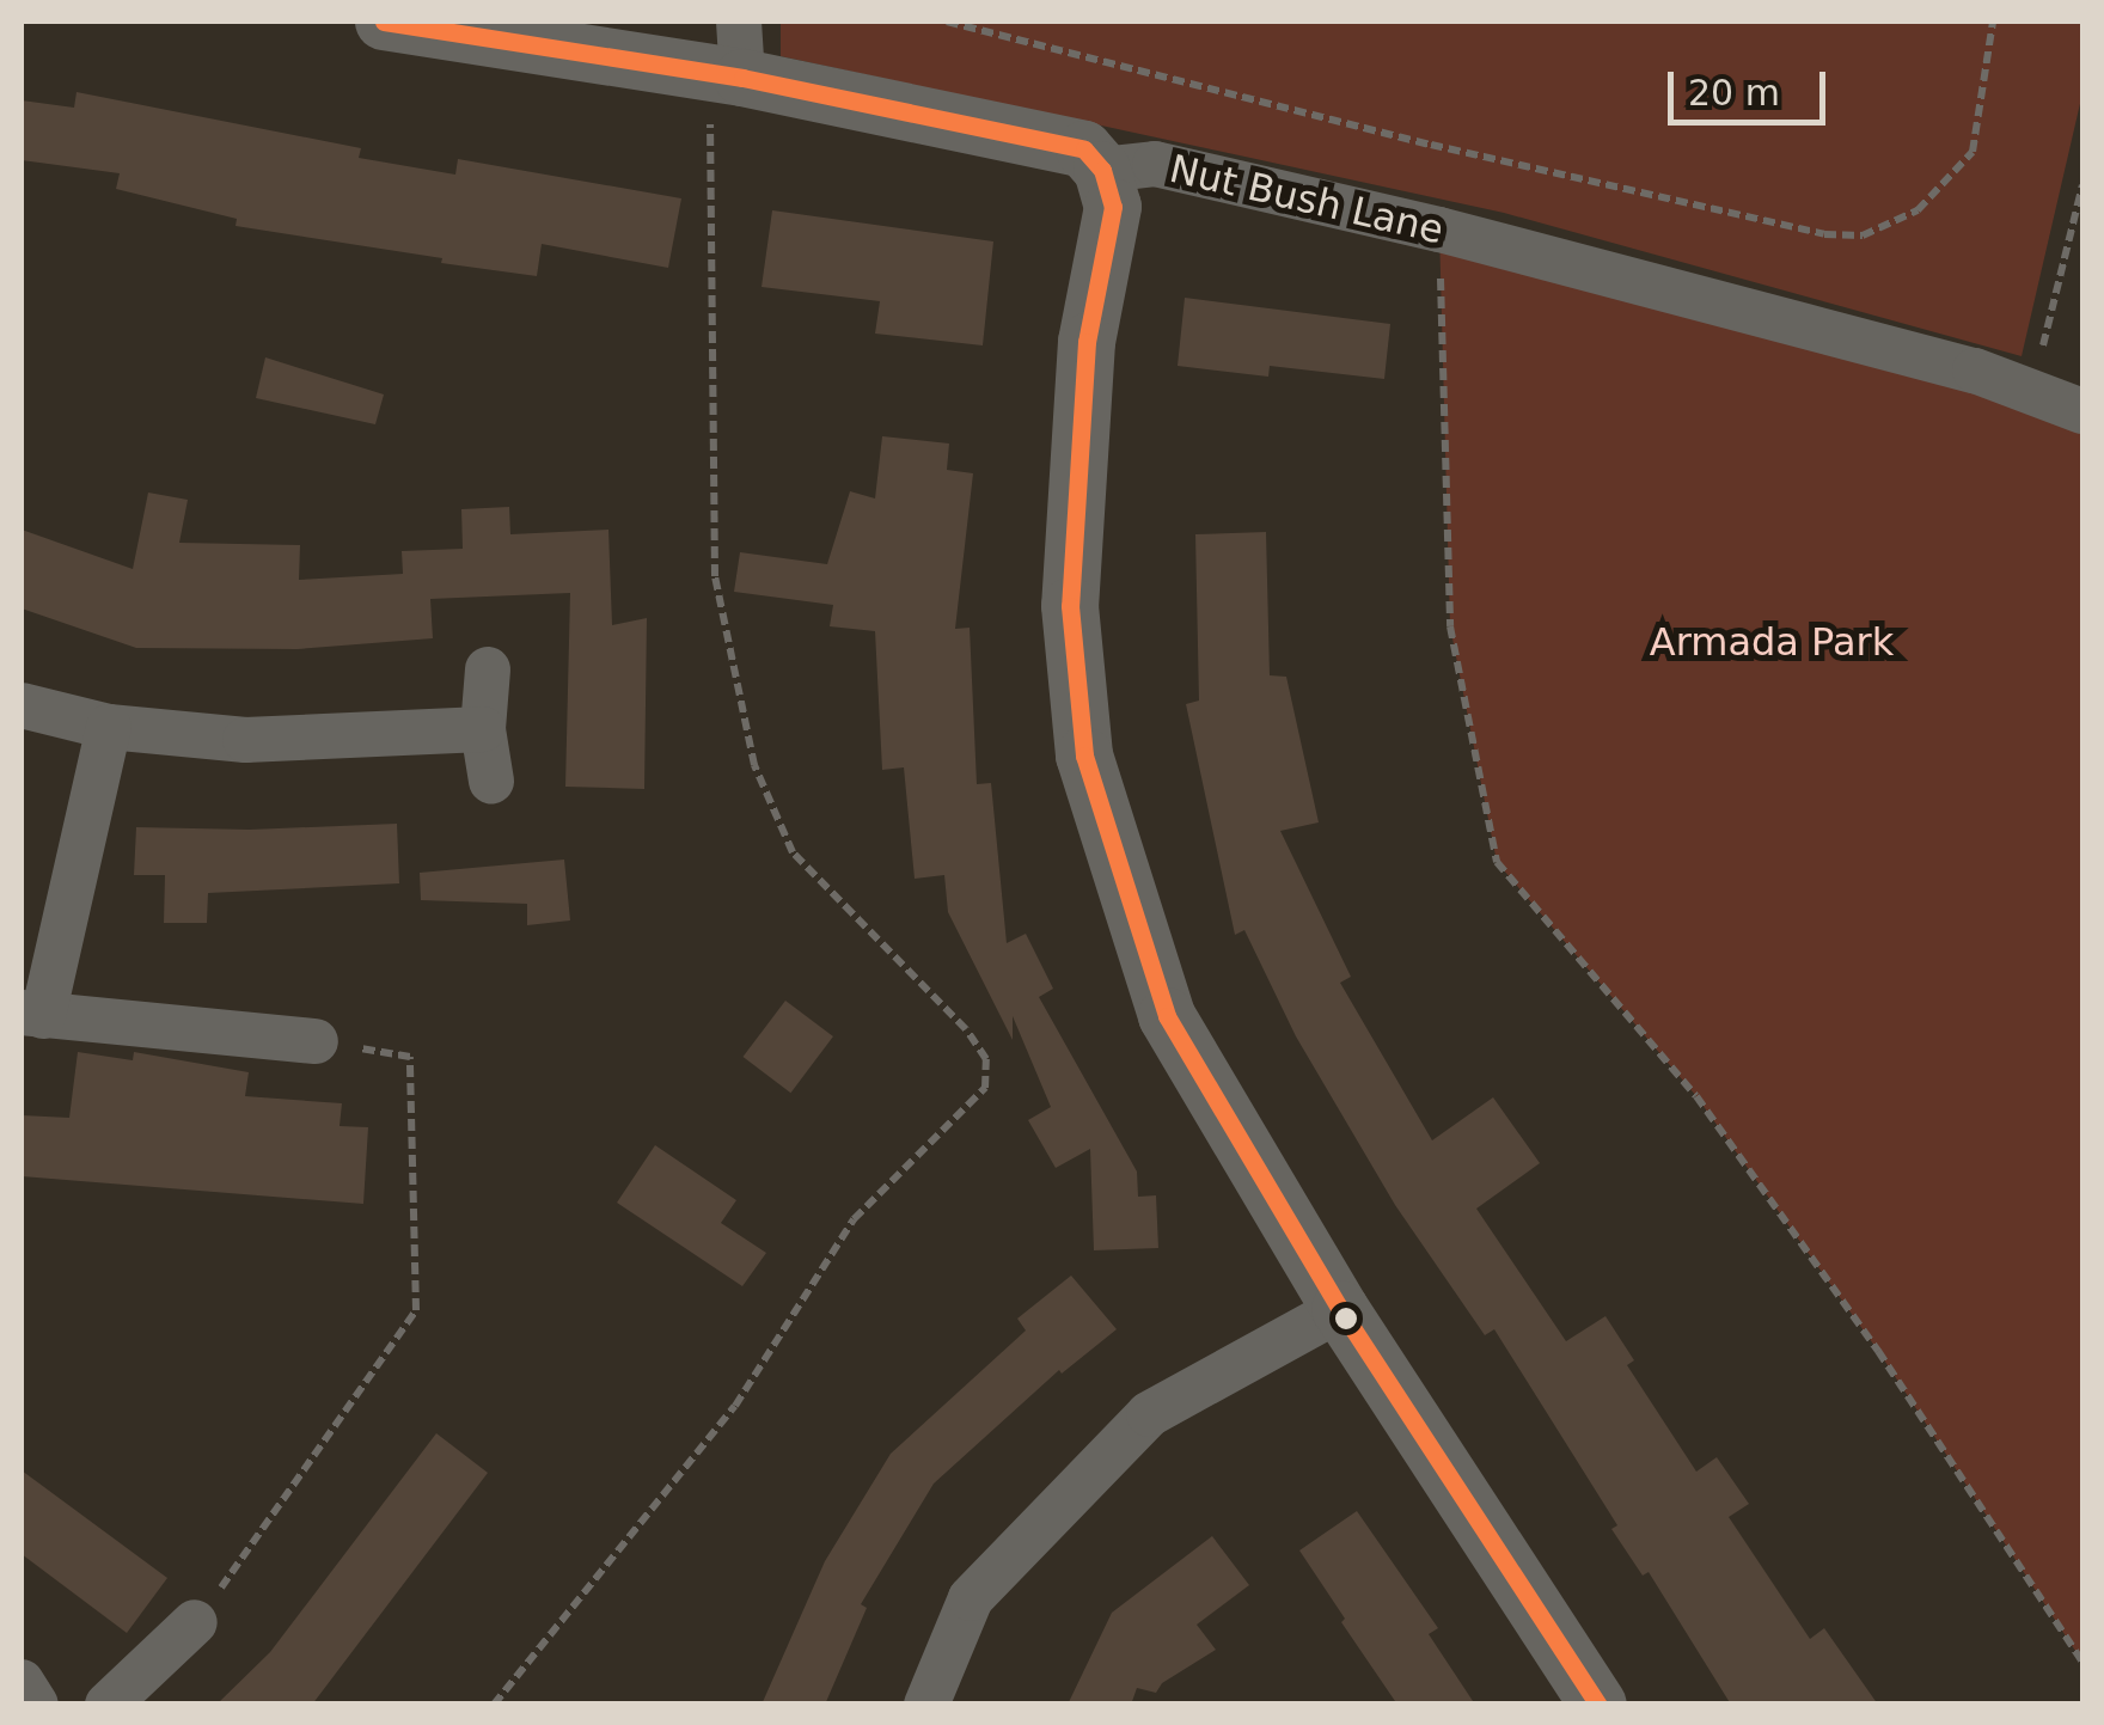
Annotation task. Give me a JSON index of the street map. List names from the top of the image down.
{
  "streets": {
    "street": ["Nut Bush Lane"]
  },
  "parks": ["Armada Park"],
  "scale_bar": "20 m"
}
